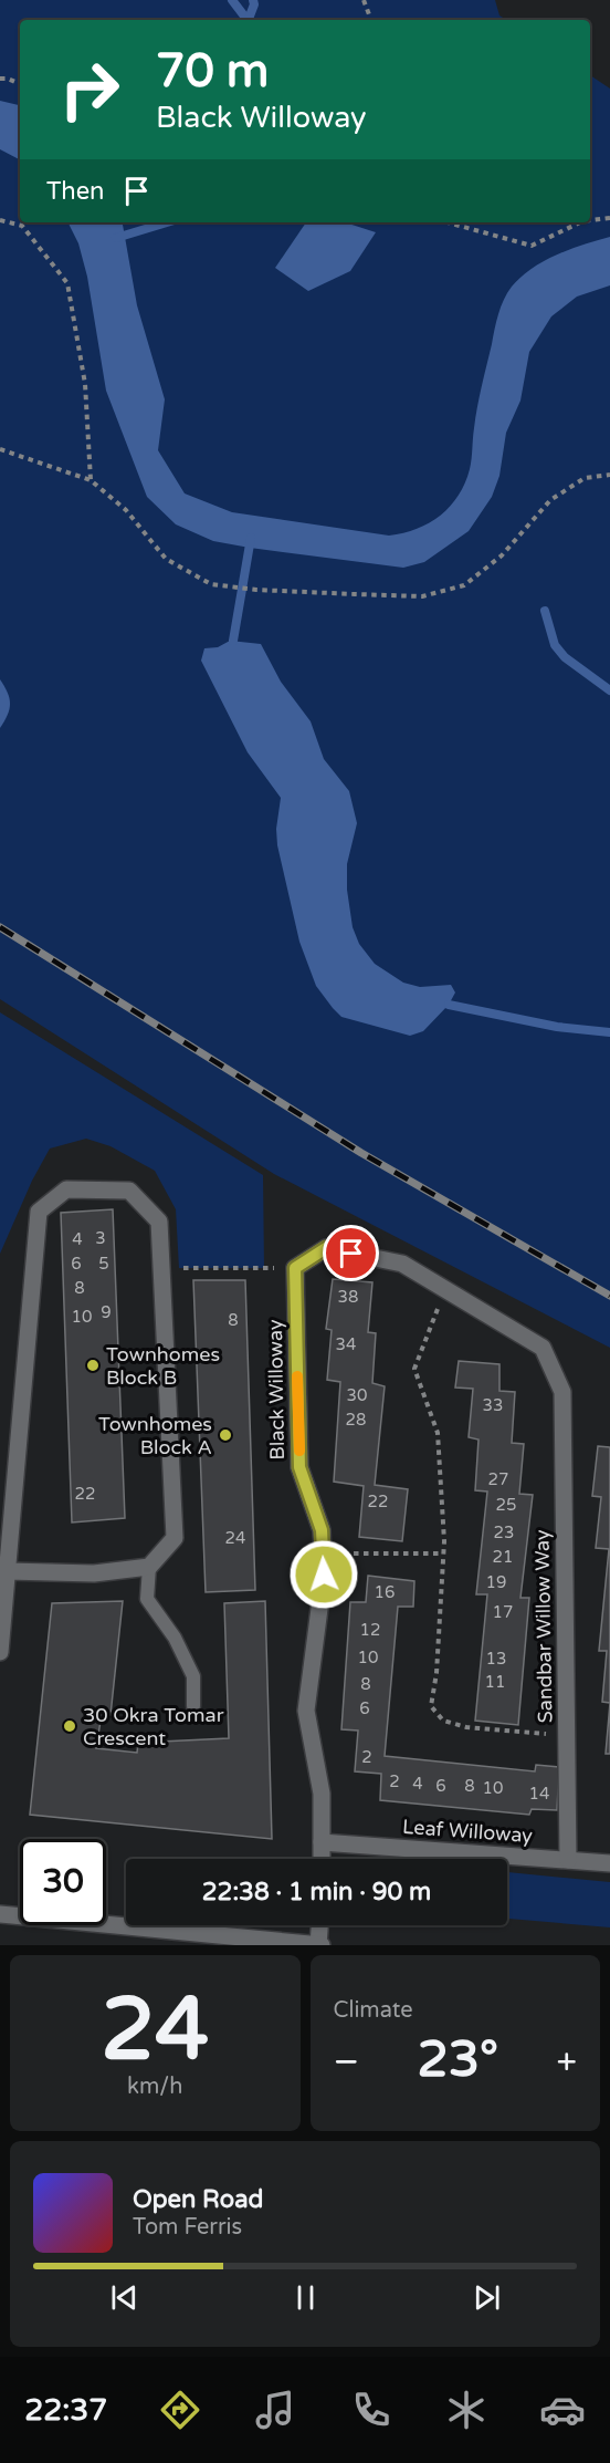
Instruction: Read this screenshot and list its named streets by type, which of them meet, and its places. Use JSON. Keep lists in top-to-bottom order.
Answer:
{
  "streets": {
    "street": ["Black Willoway", "Sandbar Willow Way", "Leaf Willoway"]
  },
  "crossings": [
    ["Black Willoway", "Leaf Willoway"],
    ["Sandbar Willow Way", "Leaf Willoway"]
  ],
  "places": ["Townhomes Block B", "Townhomes Block A", "30 Okra Tomar Crescent"],
  "house_numbers": [
    "3",
    "4",
    "6",
    "5",
    "8",
    "38",
    "9",
    "10",
    "8",
    "34",
    "30",
    "33",
    "28",
    "27",
    "22",
    "22",
    "25",
    "23",
    "24",
    "21",
    "19",
    "16",
    "17",
    "12",
    "10",
    "13",
    "11",
    "8",
    "6",
    "2",
    "2",
    "4",
    "6",
    "8",
    "10",
    "14"
  ],
  "page": {
    "turn": ["70 m", "Black Willoway"],
    "then": "Then",
    "limit": "30",
    "trip": "22:38 · 1 min · 90 m",
    "tile": [
      ["24", "km/h"],
      "Climate"
    ],
    "heat": ["−", "23°", "+"],
    "song": ["Open Road", "Tom Ferris"],
    "tabs": "22:37"
  }
}
